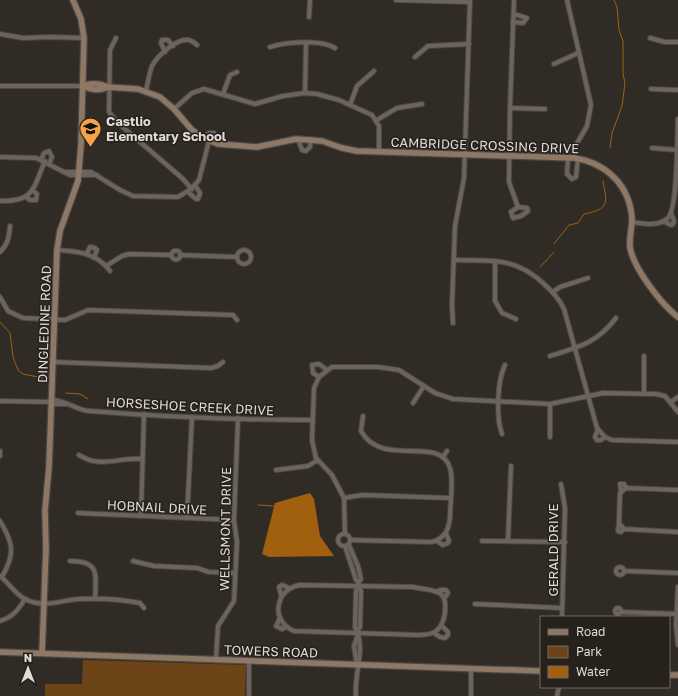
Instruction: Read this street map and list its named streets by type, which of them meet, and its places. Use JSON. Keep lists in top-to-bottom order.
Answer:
{
  "streets": {
    "street": [
      "CAMBRIDGE CROSSING DRIVE",
      "DINGLEDINE ROAD",
      "HORSESHOE CREEK DRIVE",
      "HOBNAIL DRIVE",
      "WELLSMONT DRIVE",
      "GERALD DRIVE",
      "TOWERS ROAD"
    ]
  },
  "crossings": [
    ["CAMBRIDGE CROSSING DRIVE", "DINGLEDINE ROAD"],
    ["DINGLEDINE ROAD", "HORSESHOE CREEK DRIVE"],
    ["DINGLEDINE ROAD", "TOWERS ROAD"],
    ["HORSESHOE CREEK DRIVE", "WELLSMONT DRIVE"],
    ["HOBNAIL DRIVE", "WELLSMONT DRIVE"],
    ["WELLSMONT DRIVE", "TOWERS ROAD"]
  ],
  "places": {
    "school or university": ["Castlio Elementary School"]
  },
  "legend": ["Road", "Park", "Water"],
  "north": "top"
}
